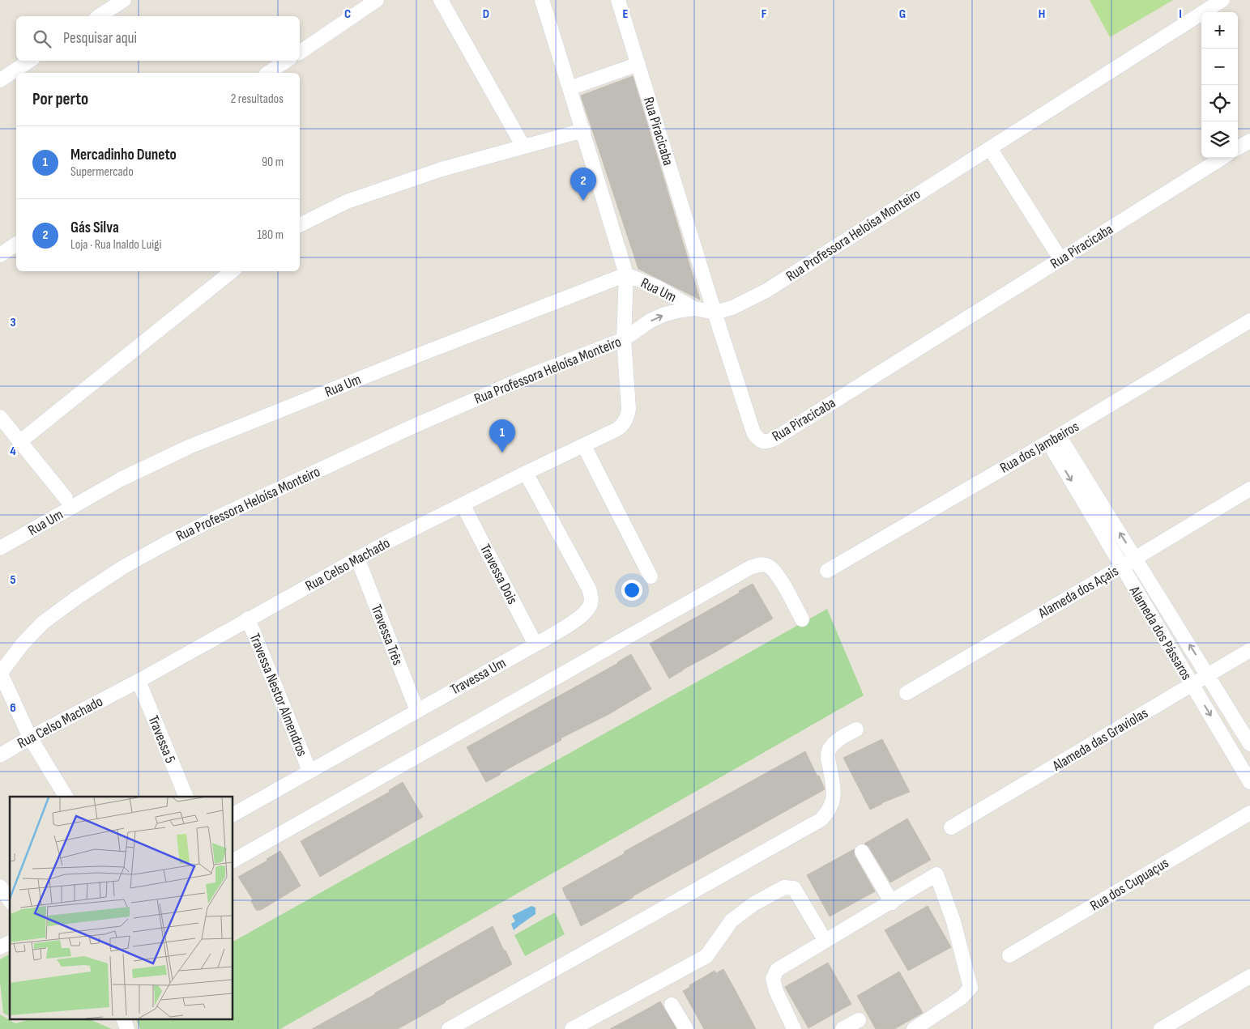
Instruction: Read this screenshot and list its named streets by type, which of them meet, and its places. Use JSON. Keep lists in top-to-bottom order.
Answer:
{
  "streets": {
    "street": [
      "Rua Piracicaba",
      "Rua Professora Heloísa Monteiro",
      "Rua Um",
      "Rua dos Jambeiros",
      "Rua Celso Machado",
      "Travessa Dois",
      "Alameda dos Açais",
      "Alameda dos Pássaros",
      "Travessa Três",
      "Travessa Um",
      "Travessa Nestor Almendros",
      "Travessa 5",
      "Alameda das Graviolas",
      "Rua dos Cupuaçus"
    ]
  },
  "crossings": [
    ["Rua Piracicaba", "Rua Professora Heloísa Monteiro"],
    ["Rua Professora Heloísa Monteiro", "Rua Um"],
    ["Rua Professora Heloísa Monteiro", "Rua Celso Machado"],
    ["Rua Um", "Rua Celso Machado"],
    ["Rua dos Jambeiros", "Alameda dos Pássaros"],
    ["Rua Celso Machado", "Travessa Dois"],
    ["Rua Celso Machado", "Travessa Três"],
    ["Rua Celso Machado", "Travessa Um"],
    ["Rua Celso Machado", "Travessa Nestor Almendros"],
    ["Rua Celso Machado", "Travessa 5"],
    ["Travessa Dois", "Travessa Um"],
    ["Alameda dos Açais", "Alameda dos Pássaros"],
    ["Alameda dos Pássaros", "Alameda das Graviolas"],
    ["Travessa Três", "Travessa Um"],
    ["Travessa Um", "Travessa Nestor Almendros"]
  ],
  "page": {
    "map_buttons": ["+", "−"],
    "search": "Pesquisar aqui",
    "heading": ["Por perto", "2 resultados"],
    "list": [
      {
        "mark": "1",
        "name": "Mercadinho Duneto",
        "note": "Supermercado",
        "value": "90 m"
      },
      {
        "mark": "2",
        "name": "Gás Silva",
        "note": "Loja · Rua Inaldo Luigi",
        "value": "180 m"
      }
    ],
    "pins": ["2", "1"]
  },
  "grid": {
    "columns": [
      "C",
      "D",
      "E",
      "F",
      "G",
      "H",
      "I"
    ],
    "rows": [
      "3",
      "4",
      "5",
      "6"
    ]
  }
}
